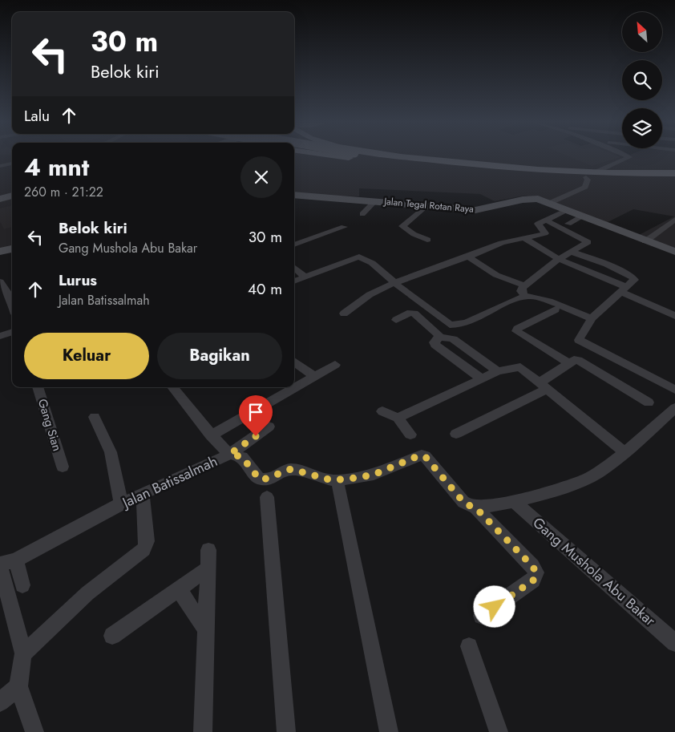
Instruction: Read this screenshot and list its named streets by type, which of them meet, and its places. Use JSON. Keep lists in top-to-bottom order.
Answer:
{
  "streets": {
    "main road": ["Jalan Tegal Rotan Raya"],
    "street": ["Gang Sian", "Jalan Batissalmah", "Gang Mushola Abu Bakar"]
  },
  "north": "top left",
  "page": {
    "turn": ["30 m", "Belok kiri"],
    "then": "Lalu",
    "heading": ["4 mnt", "260 m · 21:22"],
    "list": [
      {
        "name": "Belok kiri",
        "note": "Gang Mushola Abu Bakar",
        "value": "30 m"
      },
      {
        "name": "Lurus",
        "note": "Jalan Batissalmah",
        "value": "40 m"
      }
    ],
    "buttons": ["Keluar", "Bagikan"]
  }
}
